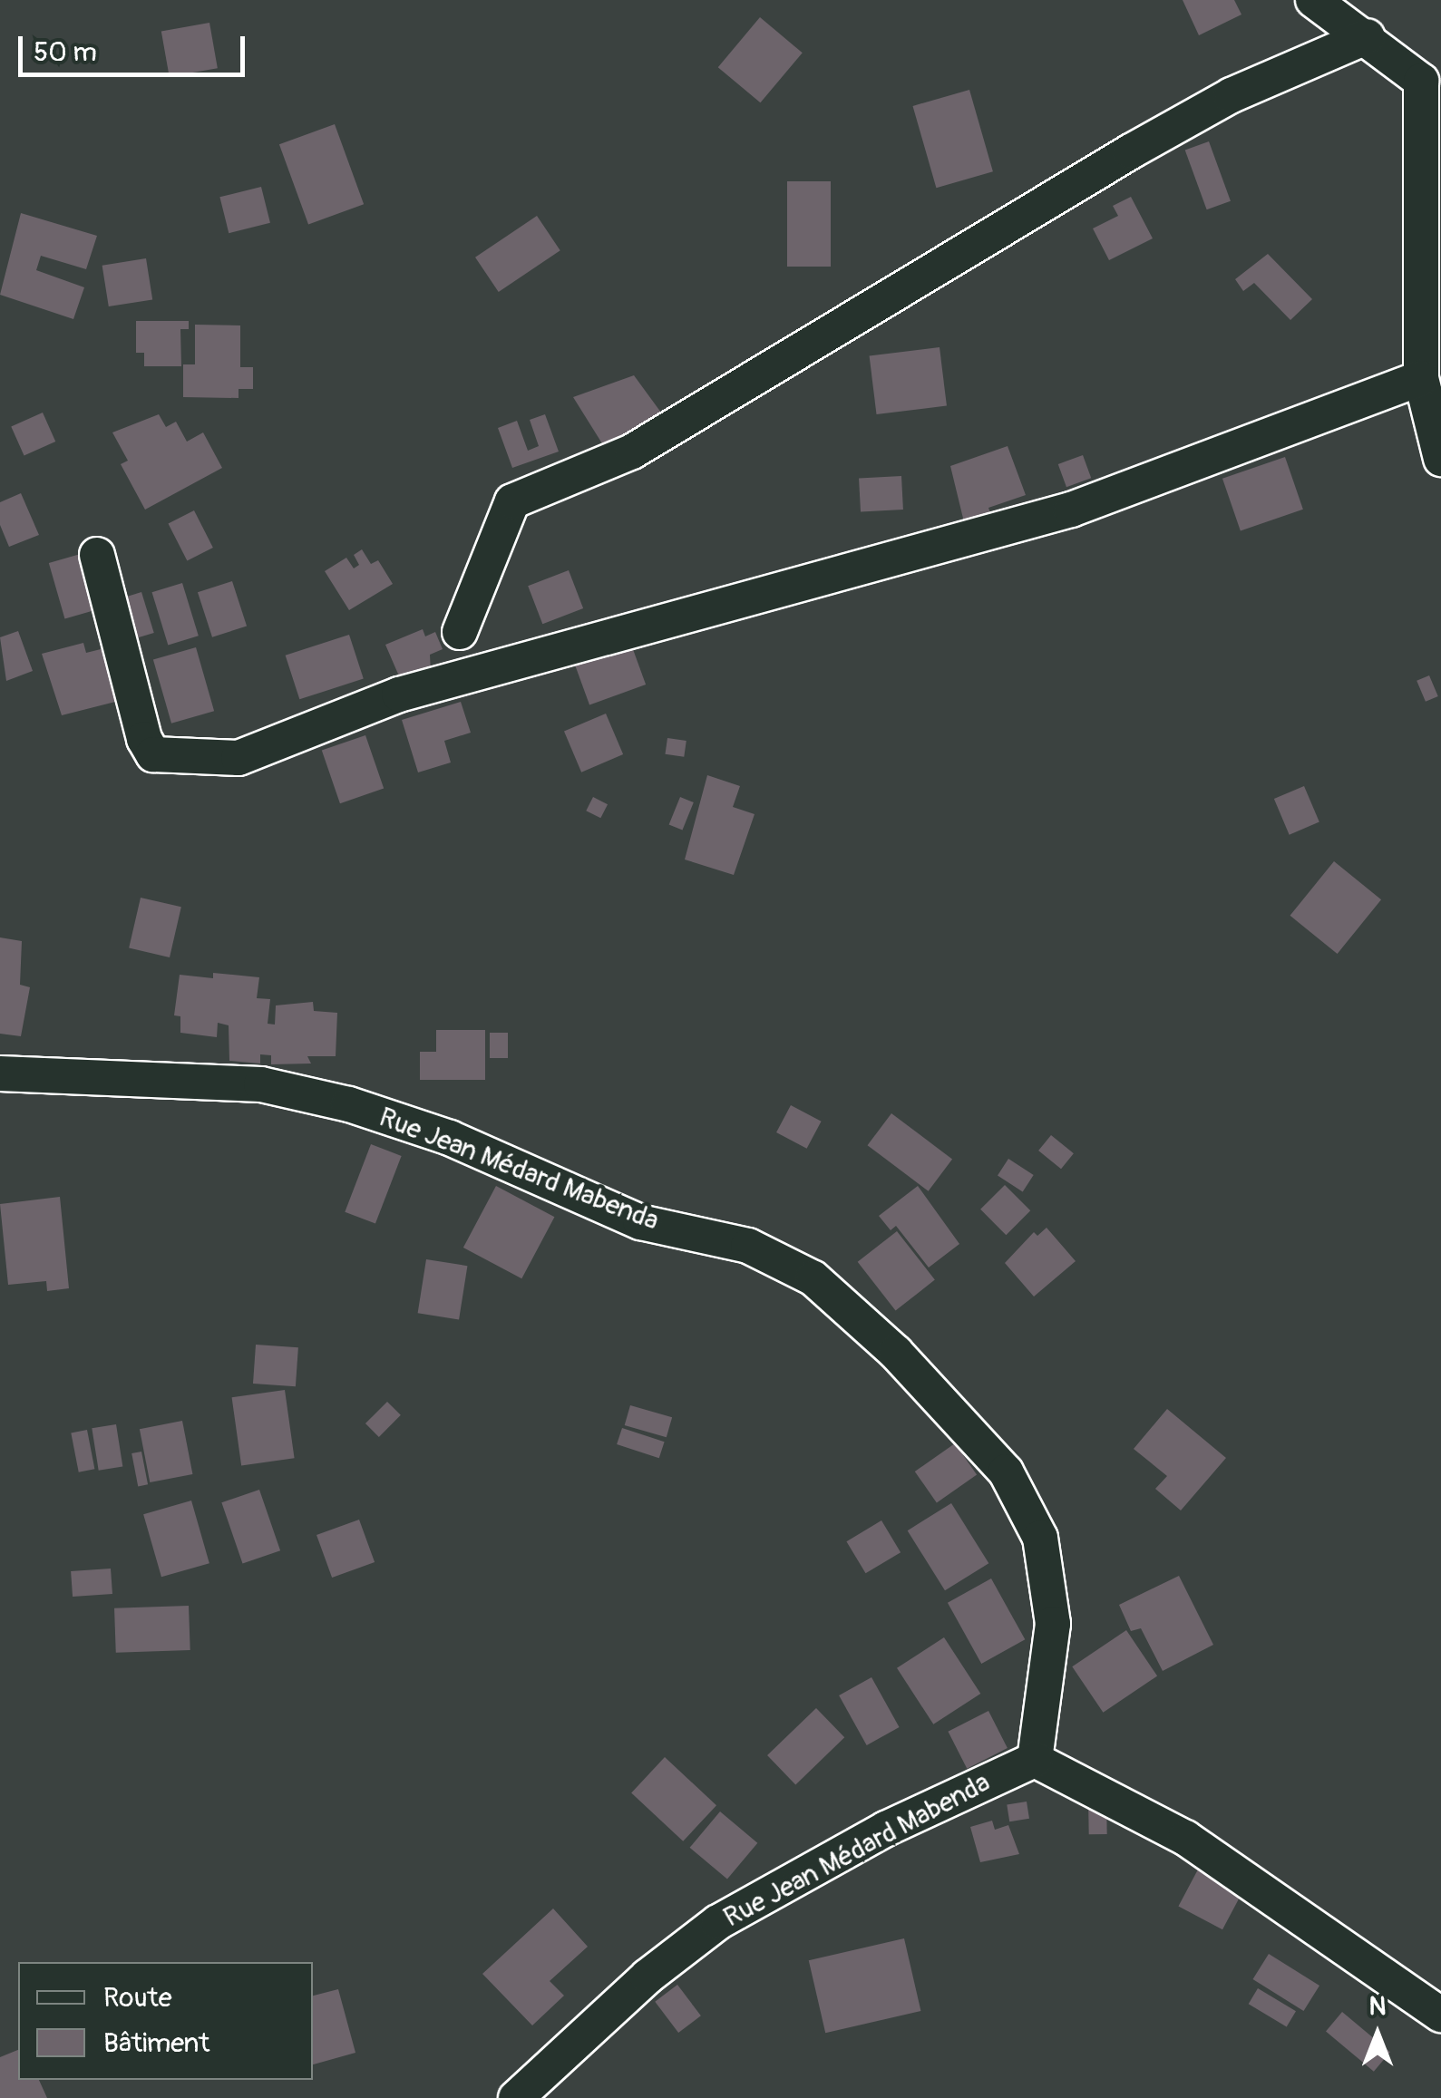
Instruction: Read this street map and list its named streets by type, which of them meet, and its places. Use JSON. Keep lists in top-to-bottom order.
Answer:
{
  "streets": {
    "street": ["Rue Jean Médard Mabenda"]
  },
  "legend": ["Route", "Bâtiment"],
  "scale_bar": "50 m",
  "north": "top"
}
